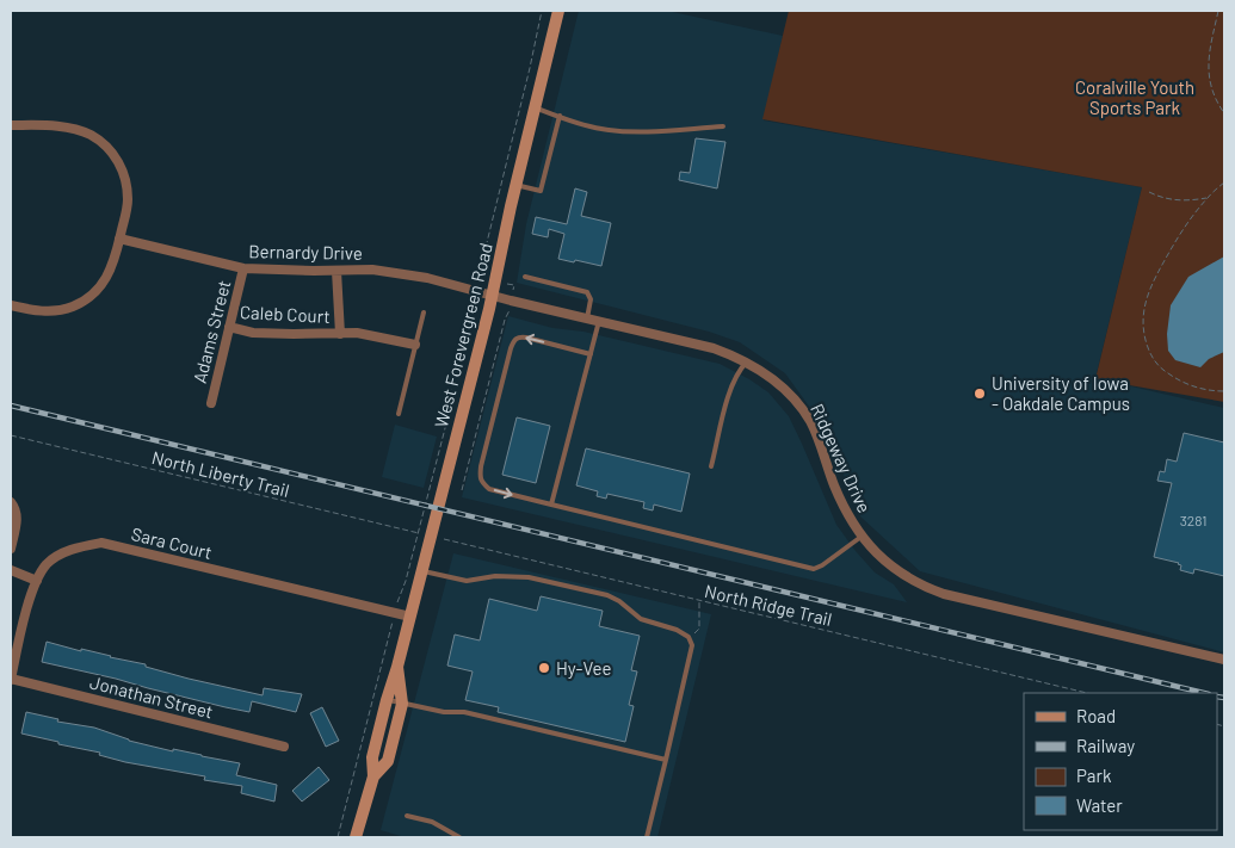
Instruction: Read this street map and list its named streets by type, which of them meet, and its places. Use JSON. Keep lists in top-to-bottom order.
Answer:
{
  "streets": {
    "street": [
      "Bernardy Drive",
      "Caleb Court",
      "Adams Street",
      "West Forevergreen Road",
      "Ridgeway Drive",
      "Sara Court",
      "Jonathan Street"
    ],
    "path": ["North Liberty Trail", "North Ridge Trail"]
  },
  "crossings": [
    ["Bernardy Drive", "Caleb Court"],
    ["Bernardy Drive", "Adams Street"],
    ["Bernardy Drive", "West Forevergreen Road"],
    ["Bernardy Drive", "Ridgeway Drive"],
    ["Caleb Court", "Adams Street"],
    ["West Forevergreen Road", "Ridgeway Drive"],
    ["West Forevergreen Road", "Sara Court"],
    ["Sara Court", "Jonathan Street"]
  ],
  "parks": ["Coralville Youth Sports Park"],
  "places": ["University of Iowa - Oakdale Campus", "Hy-Vee"],
  "house_numbers": ["3281"],
  "legend": [
    "Road",
    "Railway",
    "Park",
    "Water"
  ]
}
